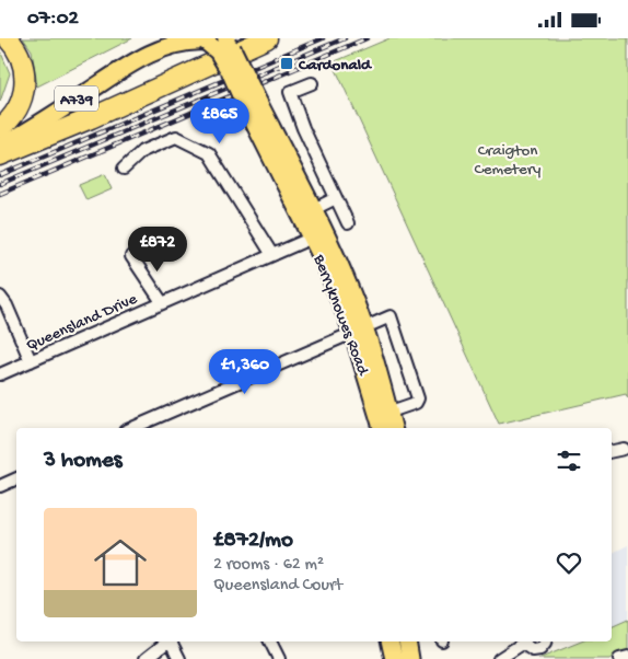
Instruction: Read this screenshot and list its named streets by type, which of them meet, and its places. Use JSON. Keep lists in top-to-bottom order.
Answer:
{
  "streets": {
    "main road": ["A739", "Berryknowes Road"],
    "street": ["Queensland Drive"]
  },
  "crossings": [
    ["A739", "Berryknowes Road"],
    ["Berryknowes Road", "Queensland Drive"]
  ],
  "parks": ["Craigton Cemetery"],
  "places": {
    "transit": ["Cardonald"]
  },
  "page": {
    "status": "07:02",
    "price": ["£865", "£872", "£1,360"],
    "heading": "3 homes",
    "list": [
      {
        "name": "£872/mo",
        "note": "2 rooms · 62 m² · Queensland Court"
      }
    ]
  }
}
